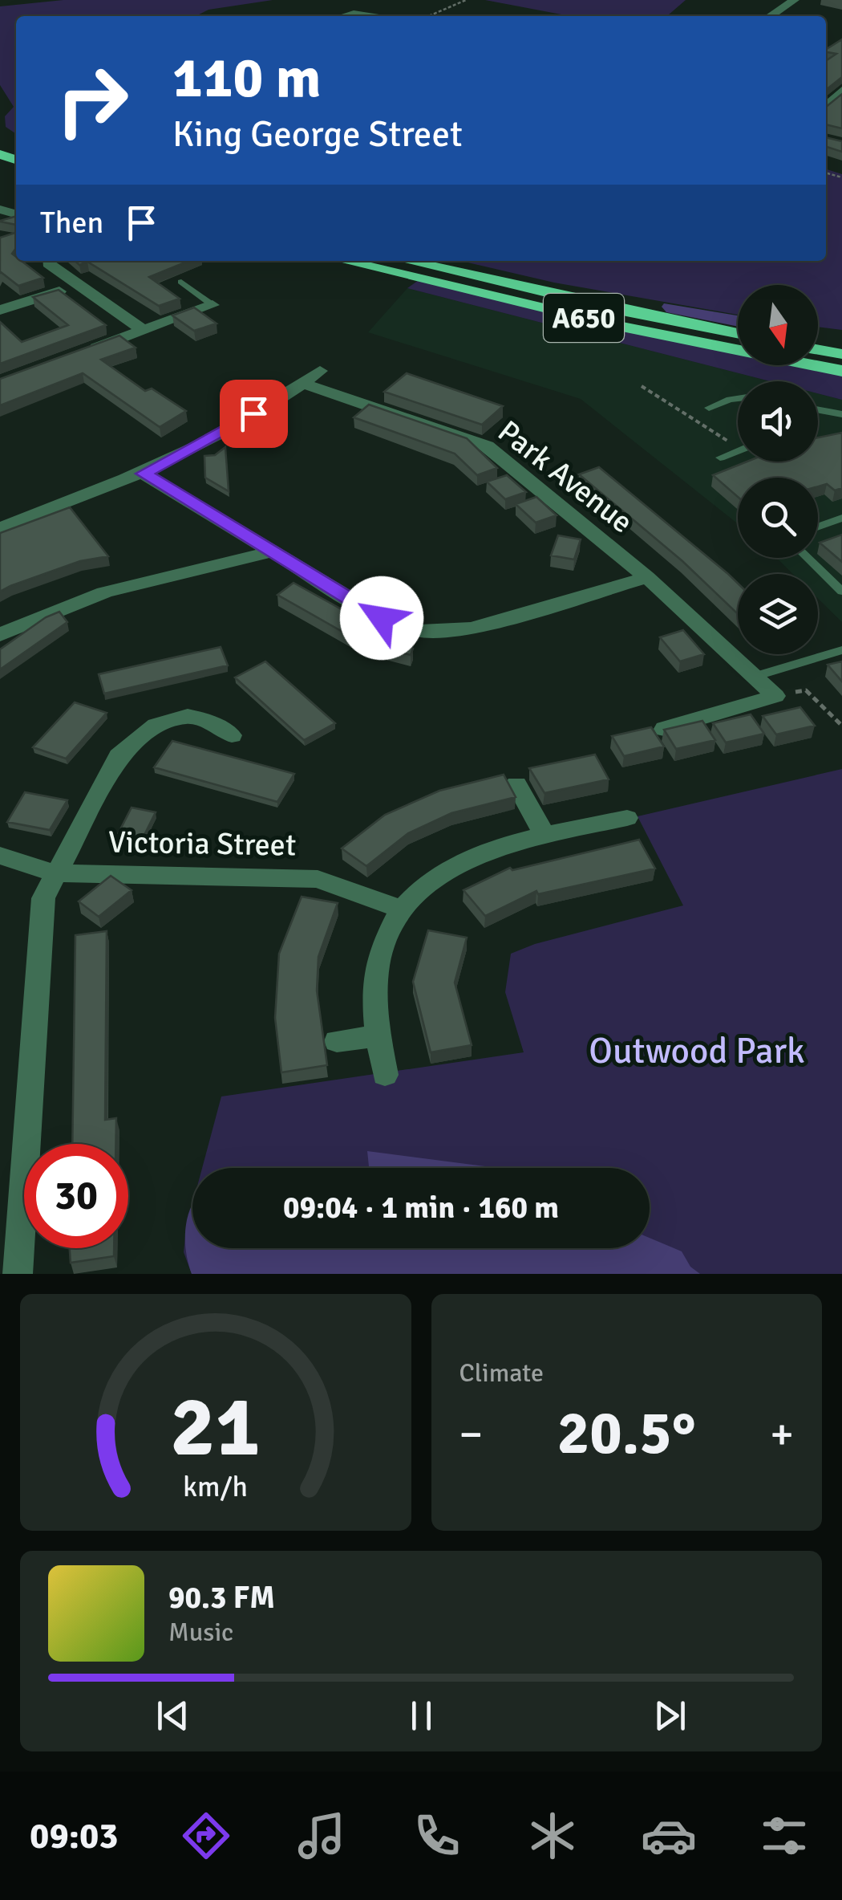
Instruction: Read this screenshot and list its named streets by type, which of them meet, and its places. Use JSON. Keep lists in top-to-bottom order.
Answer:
{
  "streets": {
    "highway": ["A650"],
    "street": ["Park Avenue", "Victoria Street"]
  },
  "parks": ["Outwood Park"],
  "north": "bottom",
  "page": {
    "turn": ["110 m", "King George Street"],
    "then": "Then",
    "limit": "30",
    "trip": "09:04 · 1 min · 160 m",
    "tile": "Climate",
    "heat": ["−", "20.5°", "+"],
    "song": ["90.3 FM", "Music"],
    "tabs": "09:03",
    "gauge": ["21", "km/h"]
  }
}
